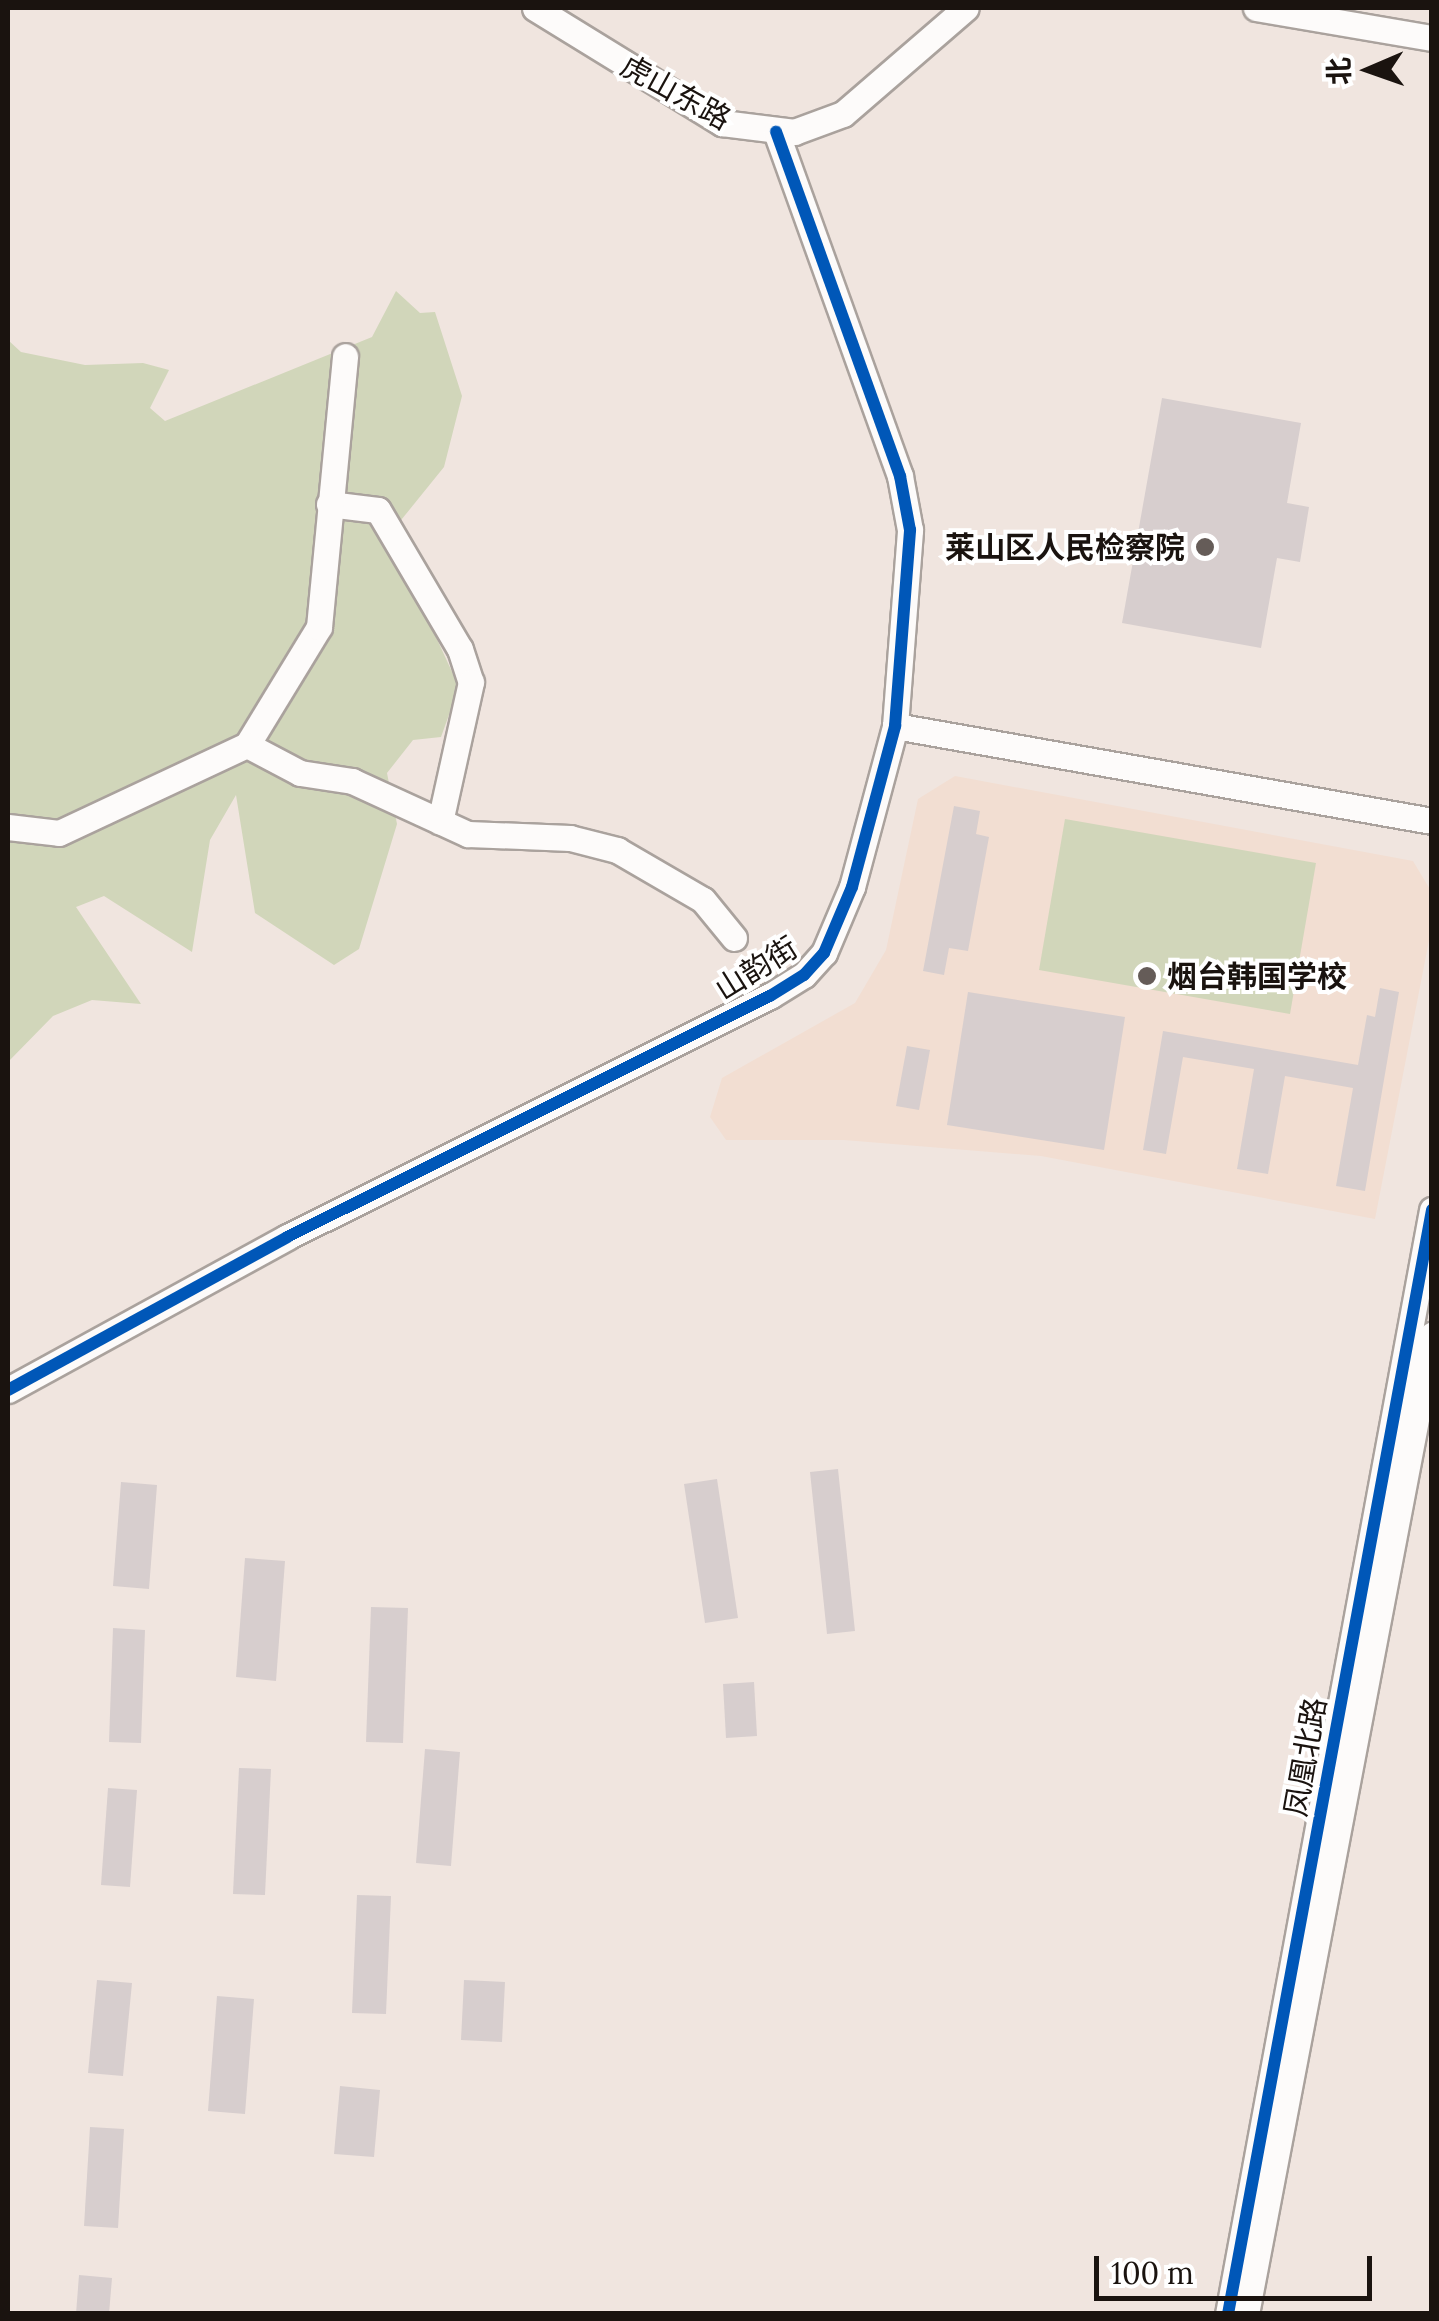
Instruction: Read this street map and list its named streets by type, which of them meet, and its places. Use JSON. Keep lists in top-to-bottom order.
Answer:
{
  "streets": {
    "street": ["虎山东路", "山韵街", "凤凰北路"]
  },
  "crossings": [
    ["虎山东路", "山韵街"]
  ],
  "places": ["莱山区人民检察院", "烟台韩国学校"],
  "scale_bar": "100 m",
  "north": "left"
}
